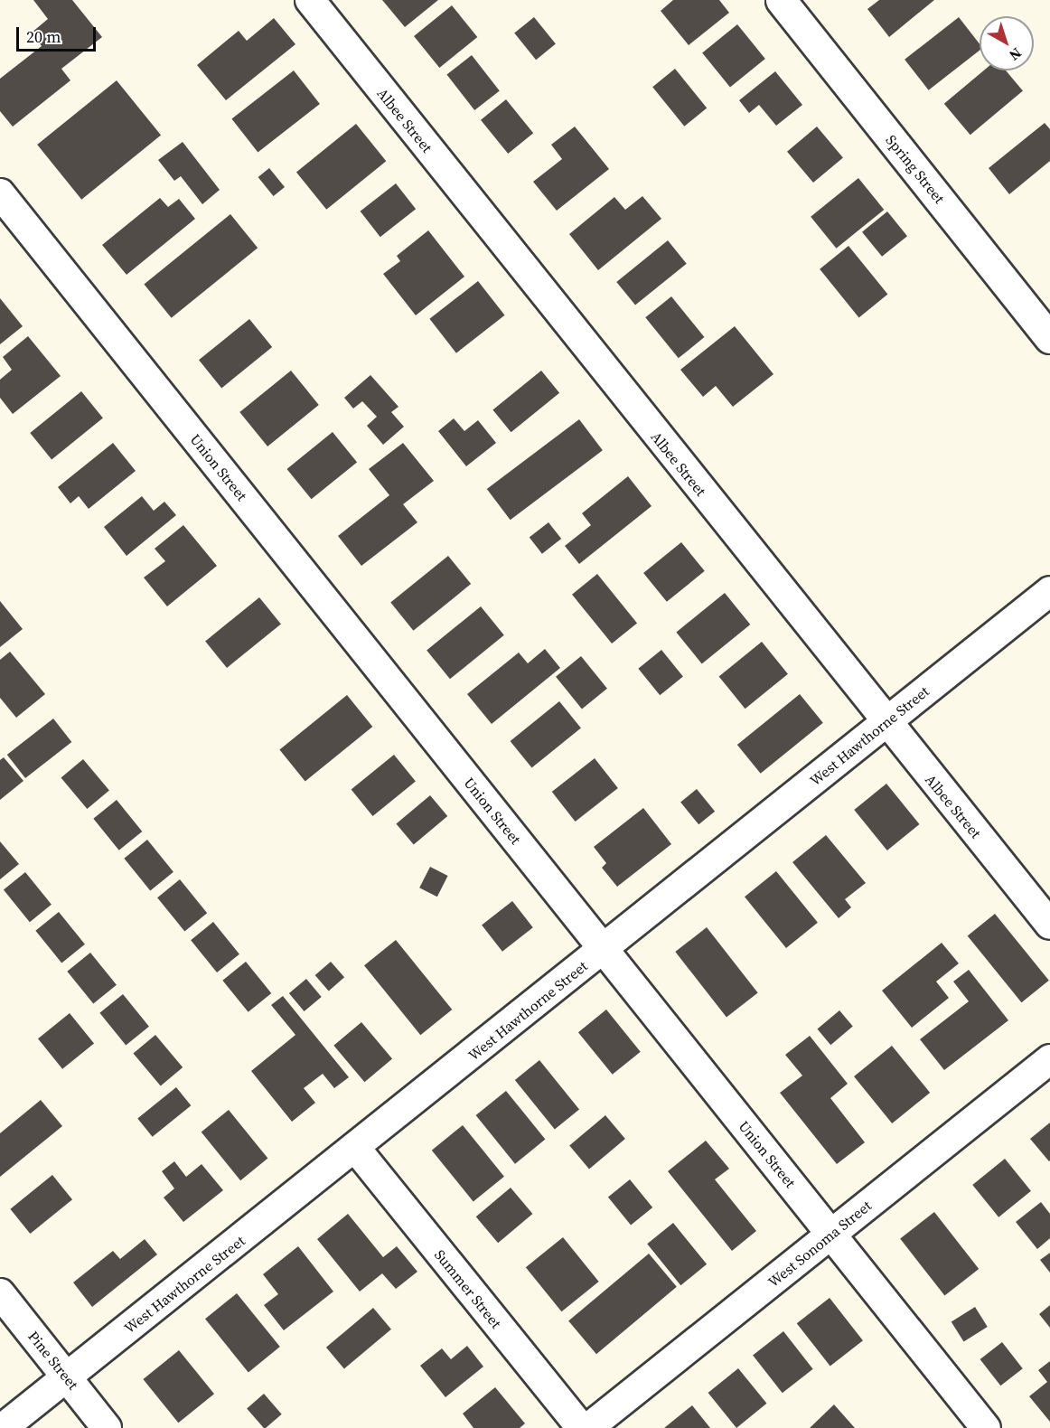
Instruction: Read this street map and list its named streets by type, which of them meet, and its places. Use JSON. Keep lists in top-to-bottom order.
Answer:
{
  "streets": {
    "street": [
      "Albee Street",
      "Spring Street",
      "Union Street",
      "West Hawthorne Street",
      "West Sonoma Street",
      "Summer Street",
      "Pine Street"
    ]
  },
  "crossings": [
    ["Albee Street", "West Hawthorne Street"],
    ["Union Street", "West Hawthorne Street"],
    ["Union Street", "West Sonoma Street"],
    ["West Hawthorne Street", "Summer Street"],
    ["West Hawthorne Street", "Pine Street"]
  ],
  "scale_bar": "20 m",
  "north": "bottom right"
}
